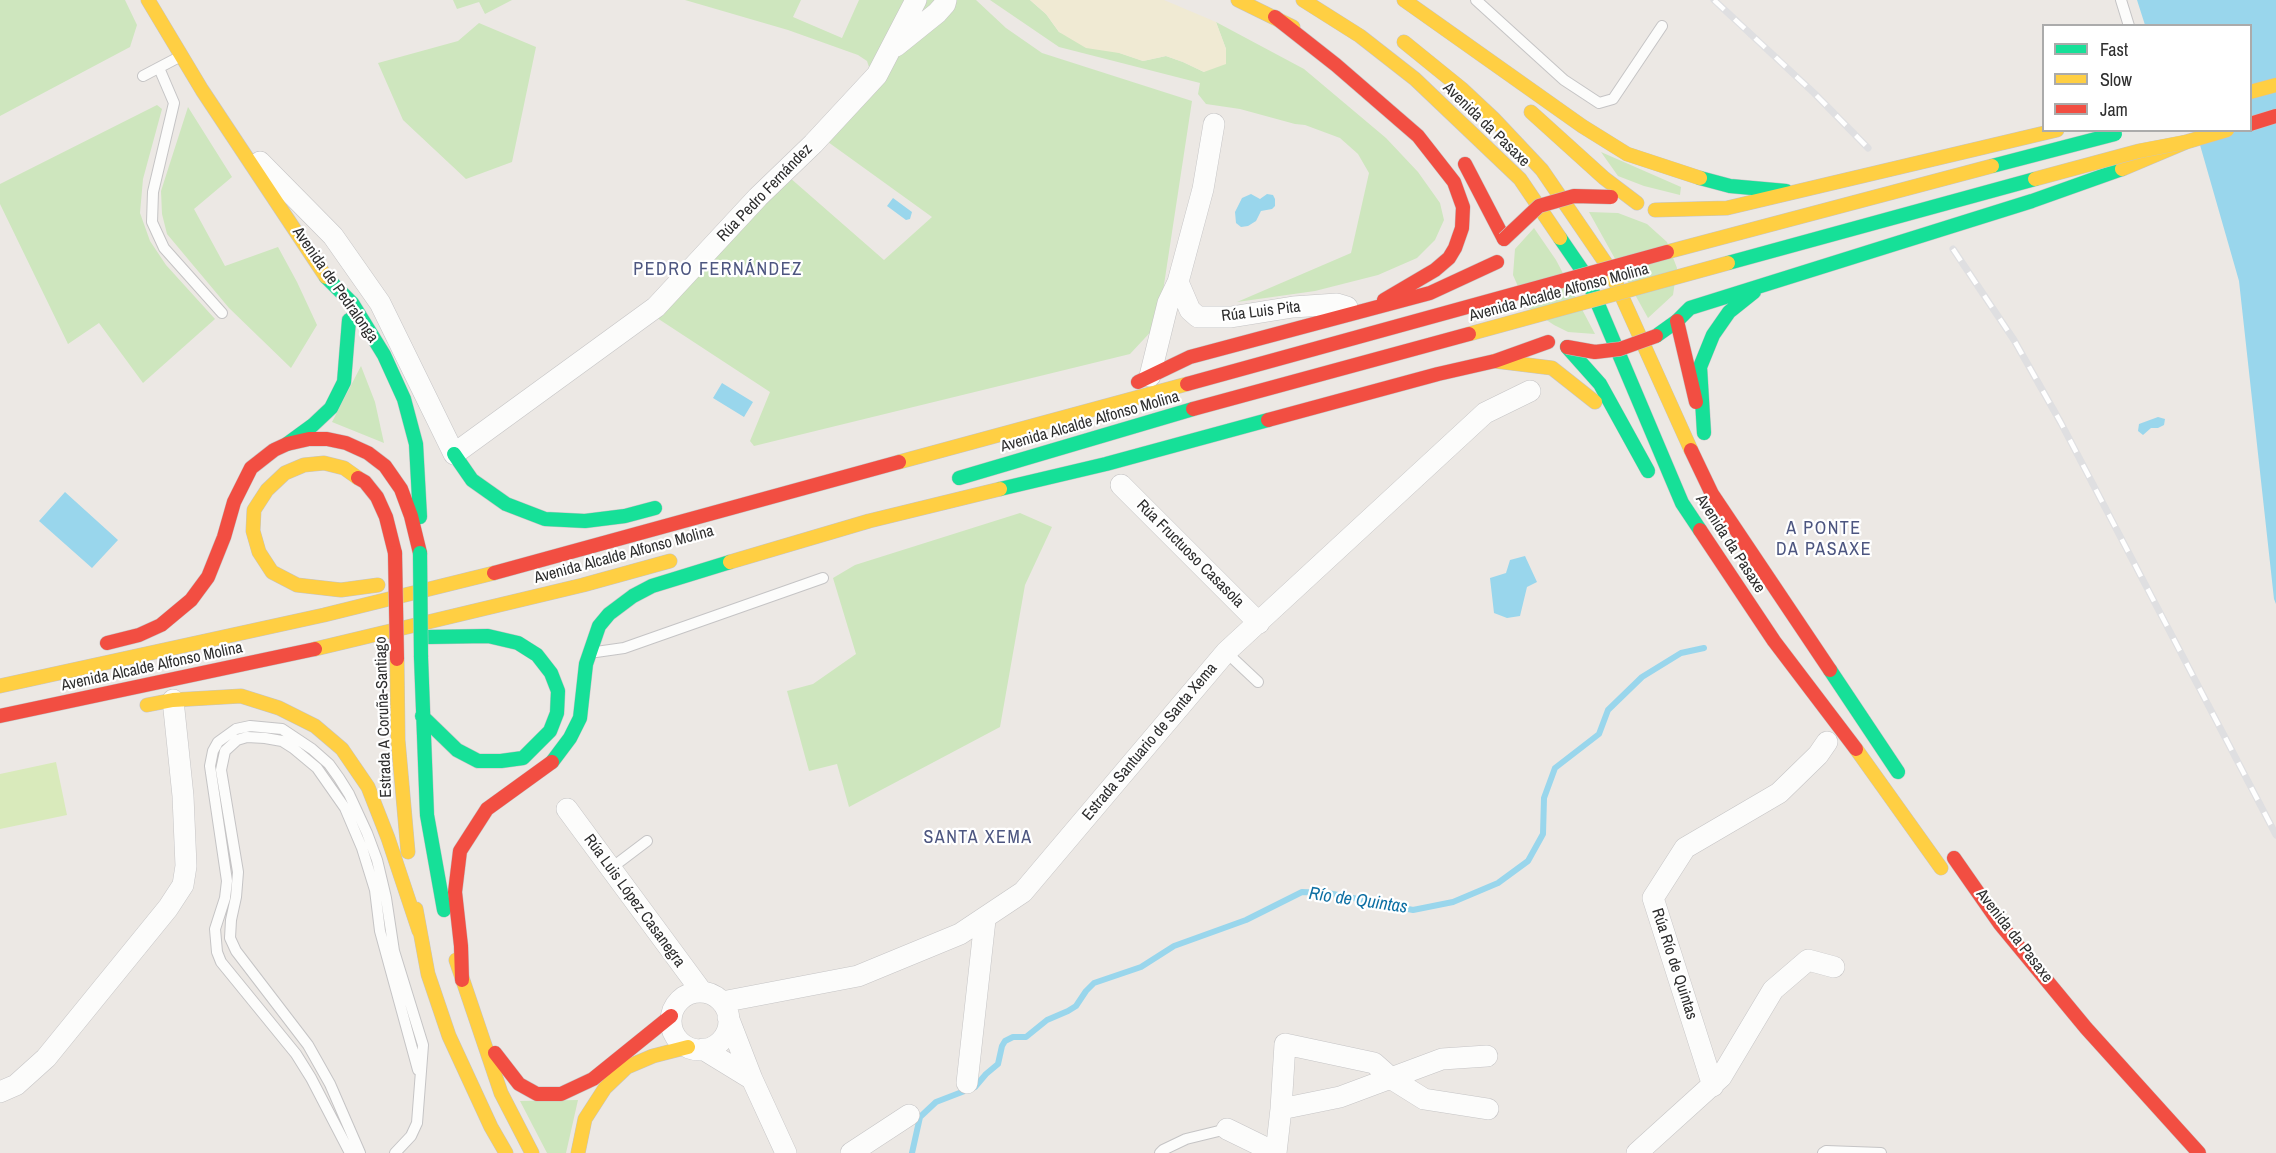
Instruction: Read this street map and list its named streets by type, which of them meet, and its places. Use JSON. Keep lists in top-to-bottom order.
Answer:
{
  "streets": {
    "main road": [
      "Avenida da Pasaxe",
      "Avenida de Pedralonga",
      "Avenida Alcalde Alfonso Molina",
      "Estrada A Coruña-Santiago"
    ],
    "street": [
      "Rúa Pedro Fernández",
      "Rúa Luis Pita",
      "Rúa Fructuoso Casasola",
      "Estrada Santuario de Santa Xema",
      "Rúa Luis López Casanegra",
      "Rúa Río de Quintas"
    ]
  },
  "crossings": [
    ["Rúa Pedro Fernández", "Avenida de Pedralonga"],
    ["Rúa Fructuoso Casasola", "Estrada Santuario de Santa Xema"],
    ["Estrada Santuario de Santa Xema", "Rúa Luis López Casanegra"]
  ],
  "districts": ["PEDRO FERNÁNDEZ", "A PONTE DA PASAXE", "SANTA XEMA"],
  "water": ["Río de Quintas"],
  "legend": ["Fast", "Slow", "Jam"]
}
